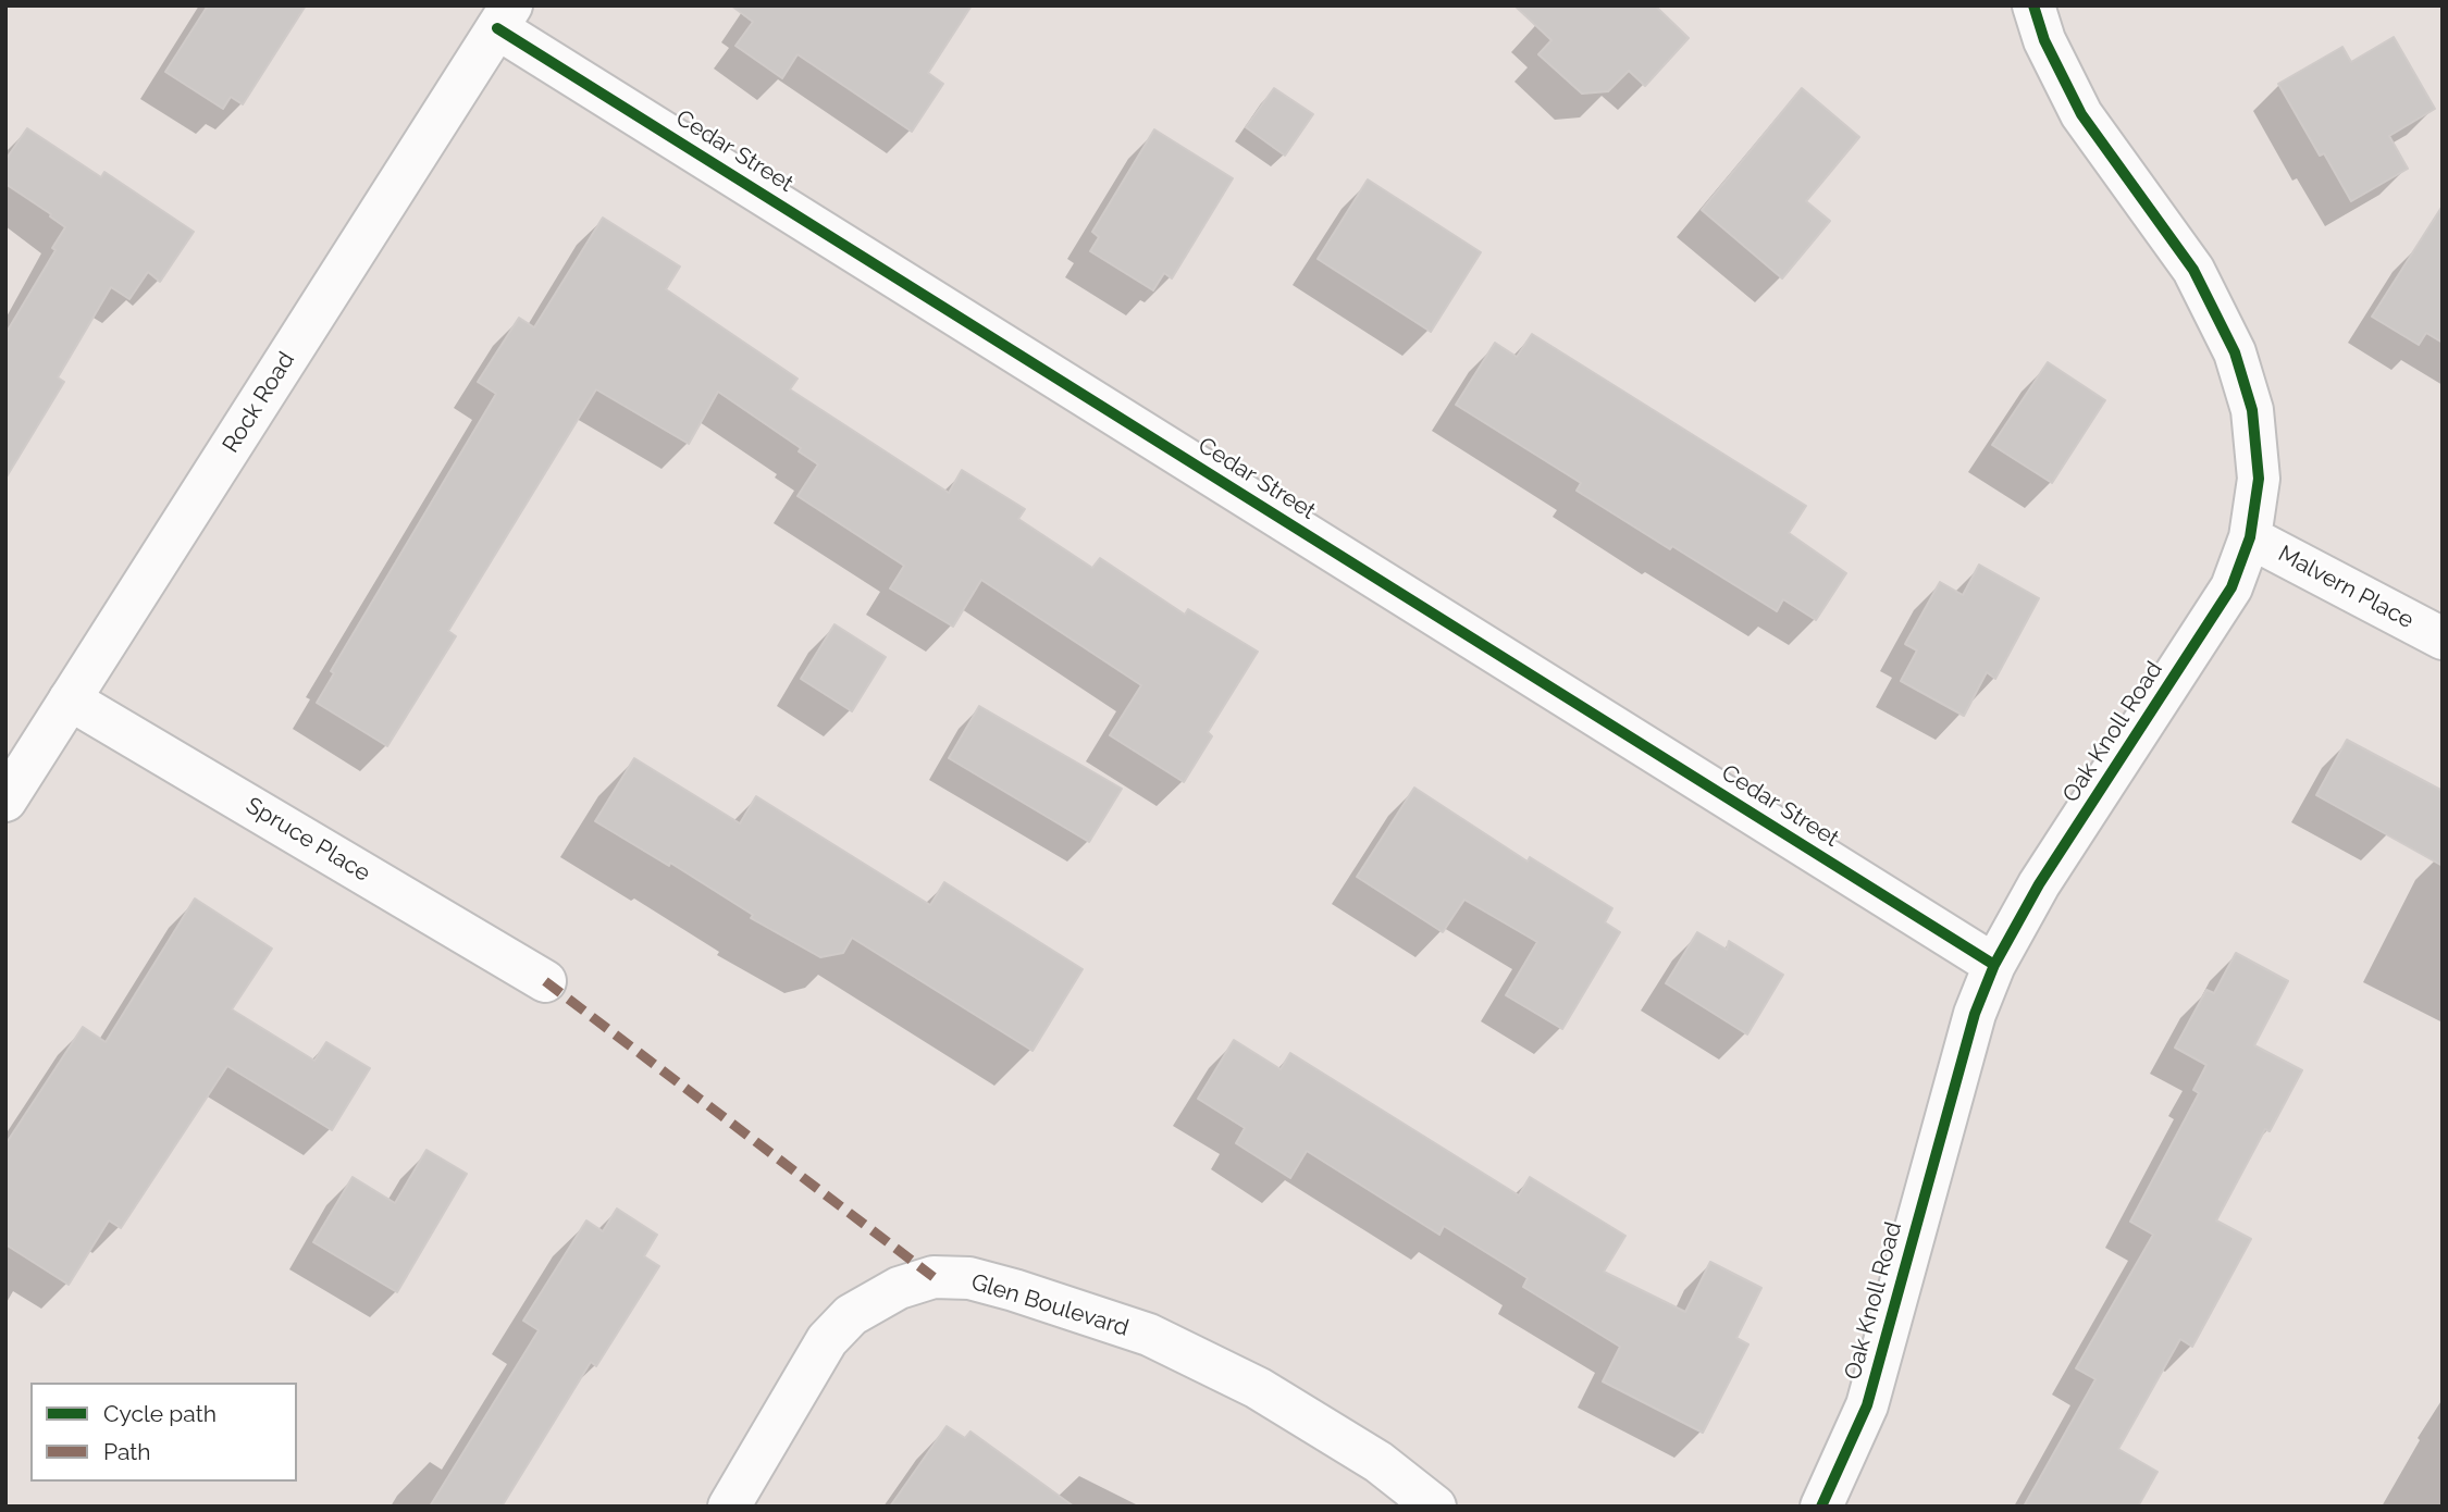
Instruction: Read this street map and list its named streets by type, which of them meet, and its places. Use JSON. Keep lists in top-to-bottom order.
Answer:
{
  "streets": {
    "street": [
      "Cedar Street",
      "Rock Road",
      "Malvern Place",
      "Oak Knoll Road",
      "Spruce Place",
      "Glen Boulevard"
    ]
  },
  "crossings": [
    ["Cedar Street", "Rock Road"],
    ["Cedar Street", "Oak Knoll Road"],
    ["Rock Road", "Spruce Place"],
    ["Malvern Place", "Oak Knoll Road"]
  ],
  "legend": ["Cycle path", "Path"]
}
